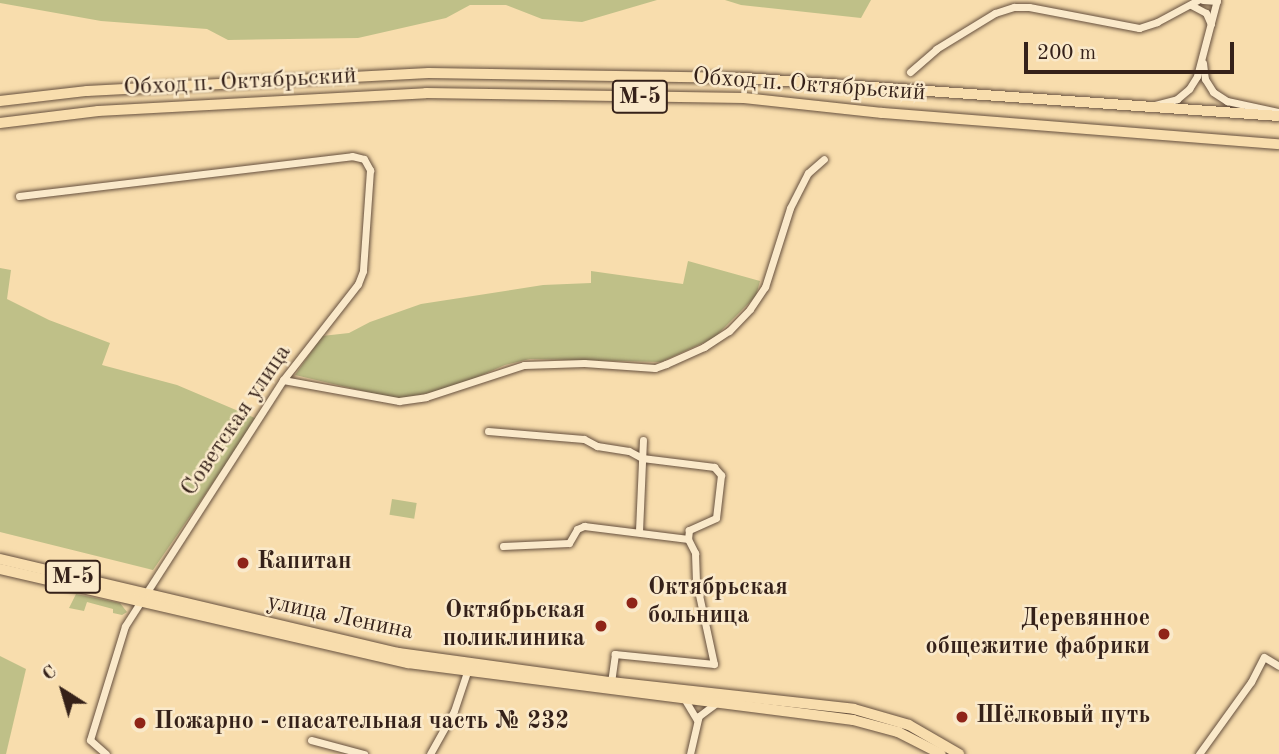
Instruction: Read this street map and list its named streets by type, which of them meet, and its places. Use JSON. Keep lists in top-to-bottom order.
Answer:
{
  "streets": {
    "highway": ["Обход п. Октябрьский", "М-5"],
    "main road": ["улица Ленина"],
    "street": ["Советская улица"]
  },
  "crossings": [
    ["Советская улица", "улица Ленина"]
  ],
  "places": [
    "Капитан",
    "Октябрьская больница",
    "Октябрьская поликлиника",
    "Деревянное общежитие фабрики",
    "Шёлковый путь",
    "Пожарно - спасательная часть № 232"
  ],
  "scale_bar": "200 m",
  "north": "top left"
}
